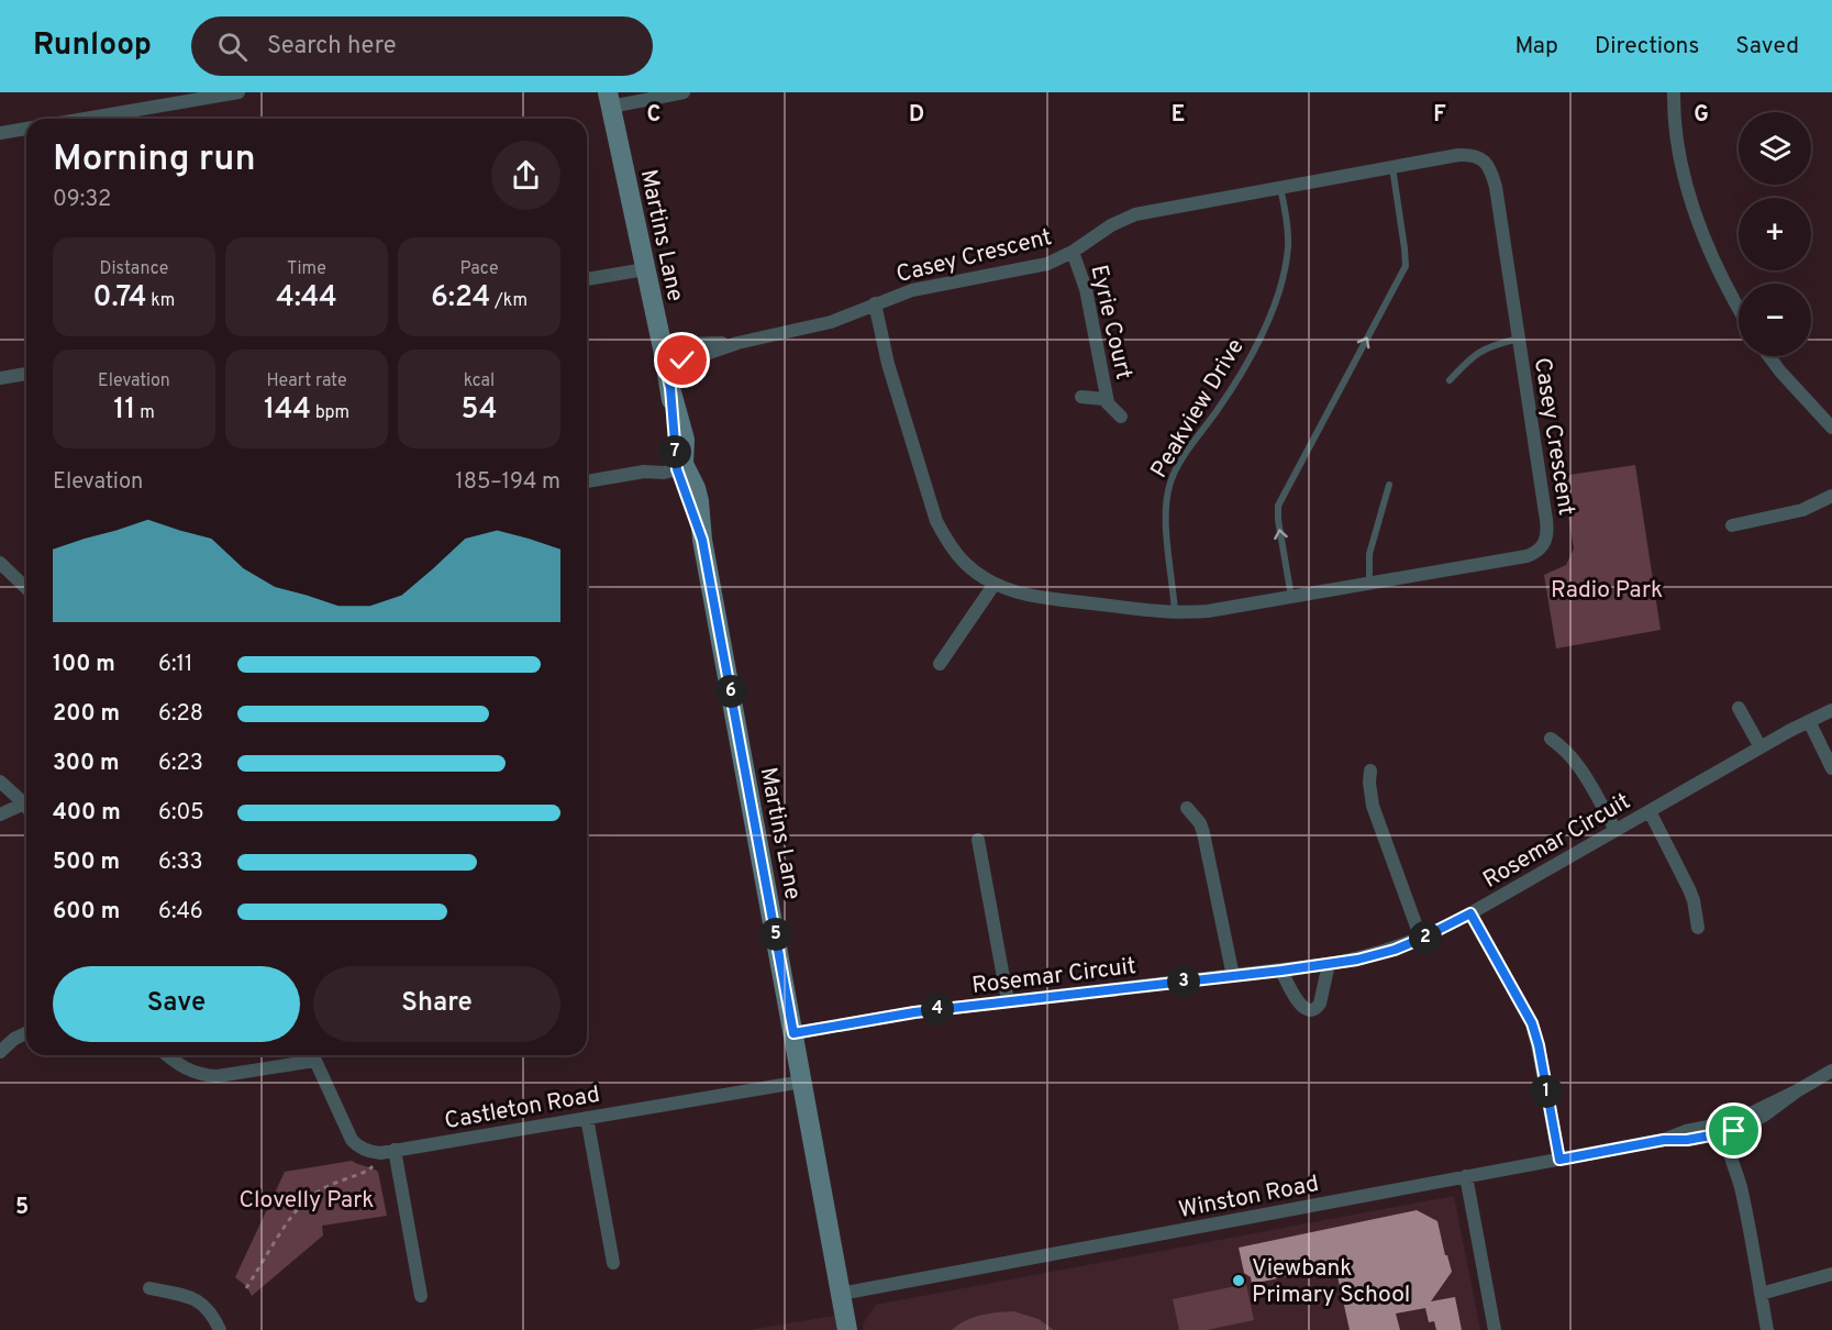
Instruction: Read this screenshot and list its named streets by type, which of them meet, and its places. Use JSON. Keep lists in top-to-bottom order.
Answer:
{
  "streets": {
    "street": [
      "Martins Lane",
      "Casey Crescent",
      "Eyrie Court",
      "Rosemar Circuit",
      "Castleton Road",
      "Winston Road"
    ],
    "lane": ["Peakview Drive"]
  },
  "crossings": [
    ["Martins Lane", "Casey Crescent"],
    ["Martins Lane", "Rosemar Circuit"],
    ["Martins Lane", "Castleton Road"],
    ["Martins Lane", "Winston Road"],
    ["Casey Crescent", "Eyrie Court"],
    ["Casey Crescent", "Peakview Drive"]
  ],
  "parks": ["Radio Park", "Clovelly Park"],
  "places": ["Viewbank Primary School"],
  "page": {
    "header": "Runloop",
    "search": "Search here",
    "nav": ["Map", "Directions", "Saved"],
    "map_buttons": ["+", "−"],
    "heading": ["Morning run", "09:32"],
    "stats": [
      ["Distance", "0.74 km"],
      ["Time", "4:44"],
      ["Pace", "6:24 /km"],
      ["Elevation", "11 m"],
      ["Heart rate", "144 bpm"],
      ["kcal", "54"]
    ],
    "pins": [
      "7",
      "6",
      "5",
      "2",
      "3",
      "4",
      "1"
    ],
    "chart": ["Elevation", "185–194 m"],
    "list": [
      {
        "name": "100 m",
        "note": "6:11"
      },
      {
        "name": "200 m",
        "note": "6:28"
      },
      {
        "name": "300 m",
        "note": "6:23"
      },
      {
        "name": "400 m",
        "note": "6:05"
      },
      {
        "name": "500 m",
        "note": "6:33"
      },
      {
        "name": "600 m",
        "note": "6:46"
      }
    ],
    "buttons": ["Save", "Share"]
  },
  "grid": {
    "columns": [
      "C",
      "D",
      "E",
      "F",
      "G"
    ],
    "rows": ["5"]
  }
}
